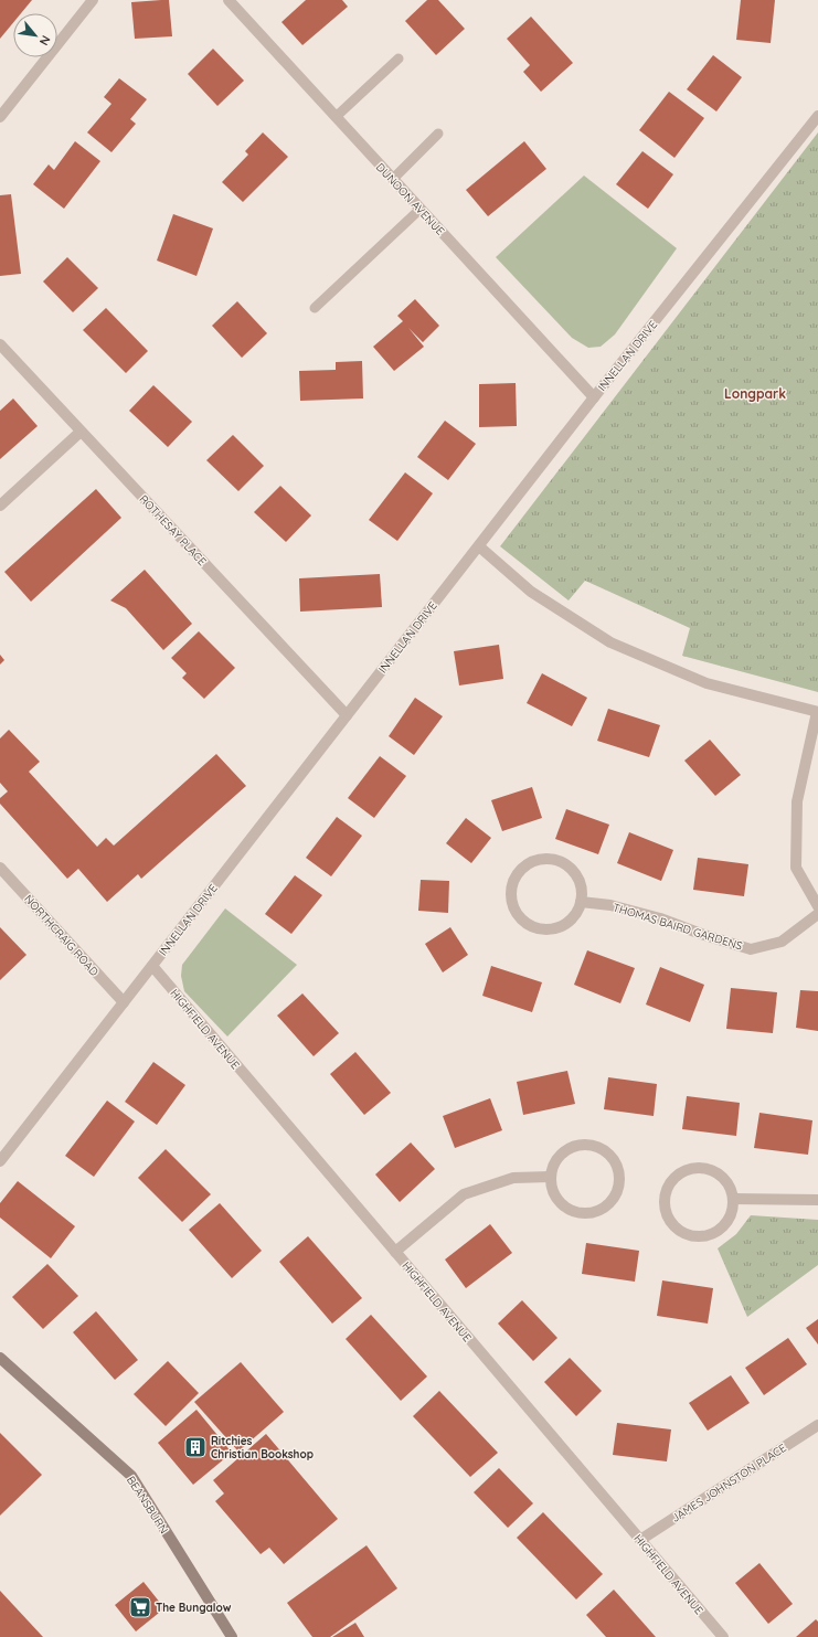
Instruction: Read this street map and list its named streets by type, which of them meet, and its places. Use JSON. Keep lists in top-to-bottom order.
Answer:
{
  "streets": {
    "main road": ["BEANSBURN"],
    "street": [
      "DUNOON AVENUE",
      "INNELLAN DRIVE",
      "ROTHESAY PLACE",
      "THOMAS BAIRD GARDENS",
      "NORTHCRAIG ROAD",
      "HIGHFIELD AVENUE",
      "JAMES JOHNSTON PLACE"
    ]
  },
  "crossings": [
    ["DUNOON AVENUE", "INNELLAN DRIVE"],
    ["INNELLAN DRIVE", "ROTHESAY PLACE"],
    ["INNELLAN DRIVE", "NORTHCRAIG ROAD"],
    ["INNELLAN DRIVE", "HIGHFIELD AVENUE"],
    ["HIGHFIELD AVENUE", "JAMES JOHNSTON PLACE"]
  ],
  "districts": ["Longpark"],
  "places": {
    "building": ["Ritchies Christian Bookshop"],
    "supermarket": ["The Bungalow"]
  },
  "north": "bottom right"
}
